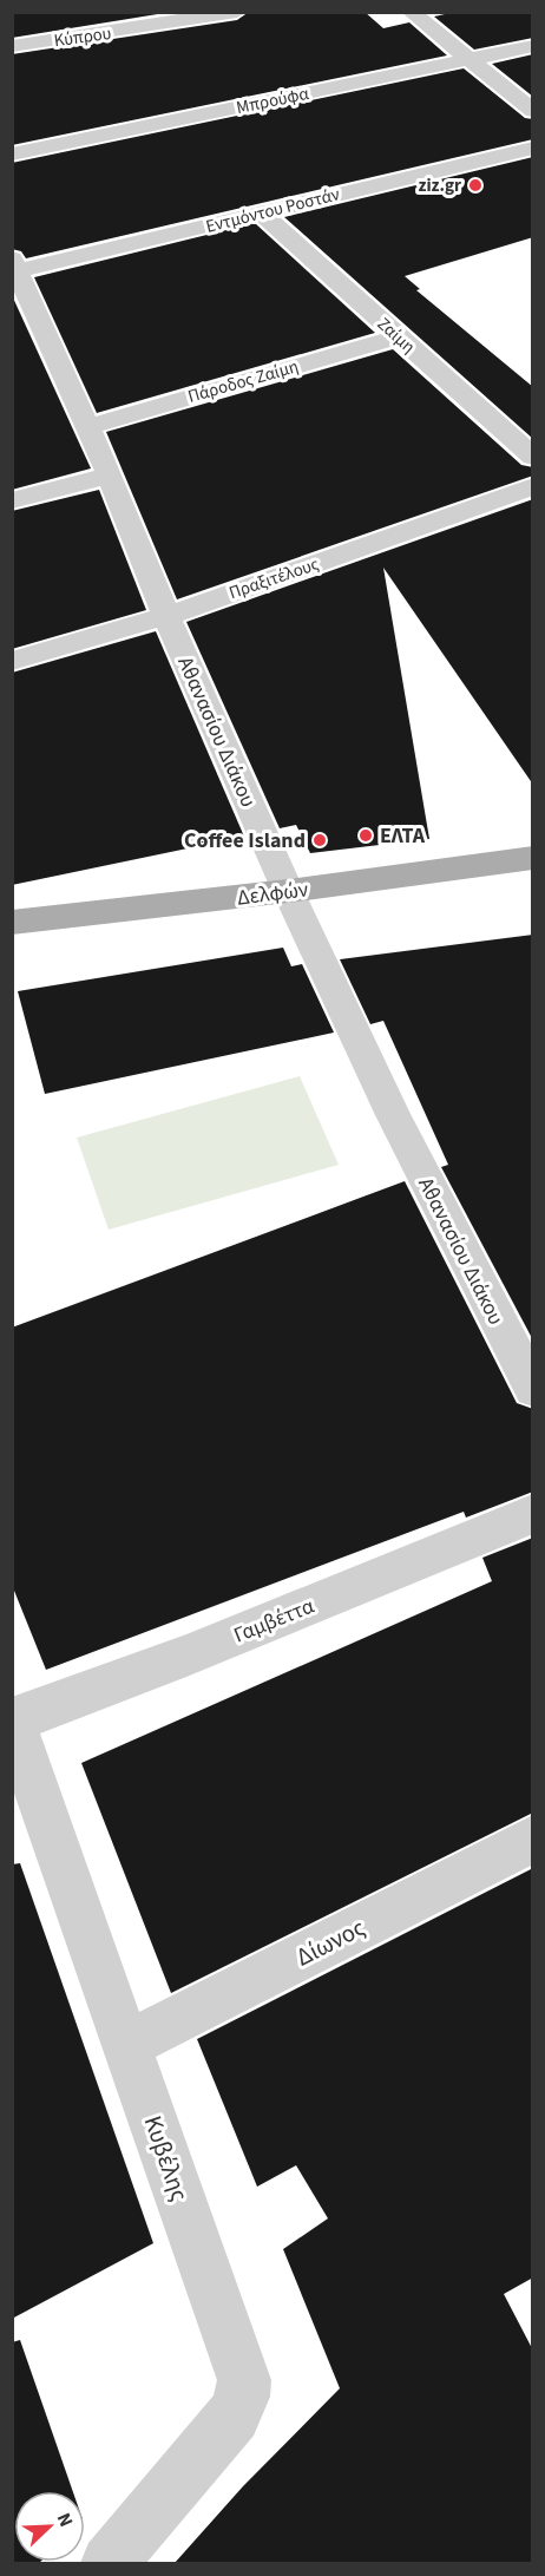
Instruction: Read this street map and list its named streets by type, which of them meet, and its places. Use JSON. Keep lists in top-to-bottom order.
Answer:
{
  "streets": {
    "main road": ["Δελφών"],
    "street": [
      "Κύπρου",
      "Μπρούφα",
      "Εντμόντου Ροστάν",
      "Ζαίμη",
      "Πάροδος Ζαίμη",
      "Πραξιτέλους",
      "Αθανασίου Διάκου",
      "Γαμβέττα",
      "Δίωνος",
      "Κυβέλης"
    ]
  },
  "crossings": [
    ["Εντμόντου Ροστάν", "Ζαίμη"],
    ["Εντμόντου Ροστάν", "Αθανασίου Διάκου"],
    ["Ζαίμη", "Πάροδος Ζαίμη"],
    ["Πάροδος Ζαίμη", "Αθανασίου Διάκου"],
    ["Πραξιτέλους", "Αθανασίου Διάκου"],
    ["Αθανασίου Διάκου", "Δελφών"],
    ["Γαμβέττα", "Κυβέλης"],
    ["Δίωνος", "Κυβέλης"]
  ],
  "places": ["ziz.gr", "ΕΛΤΑ", "Coffee Island"],
  "north": "top right"
}
